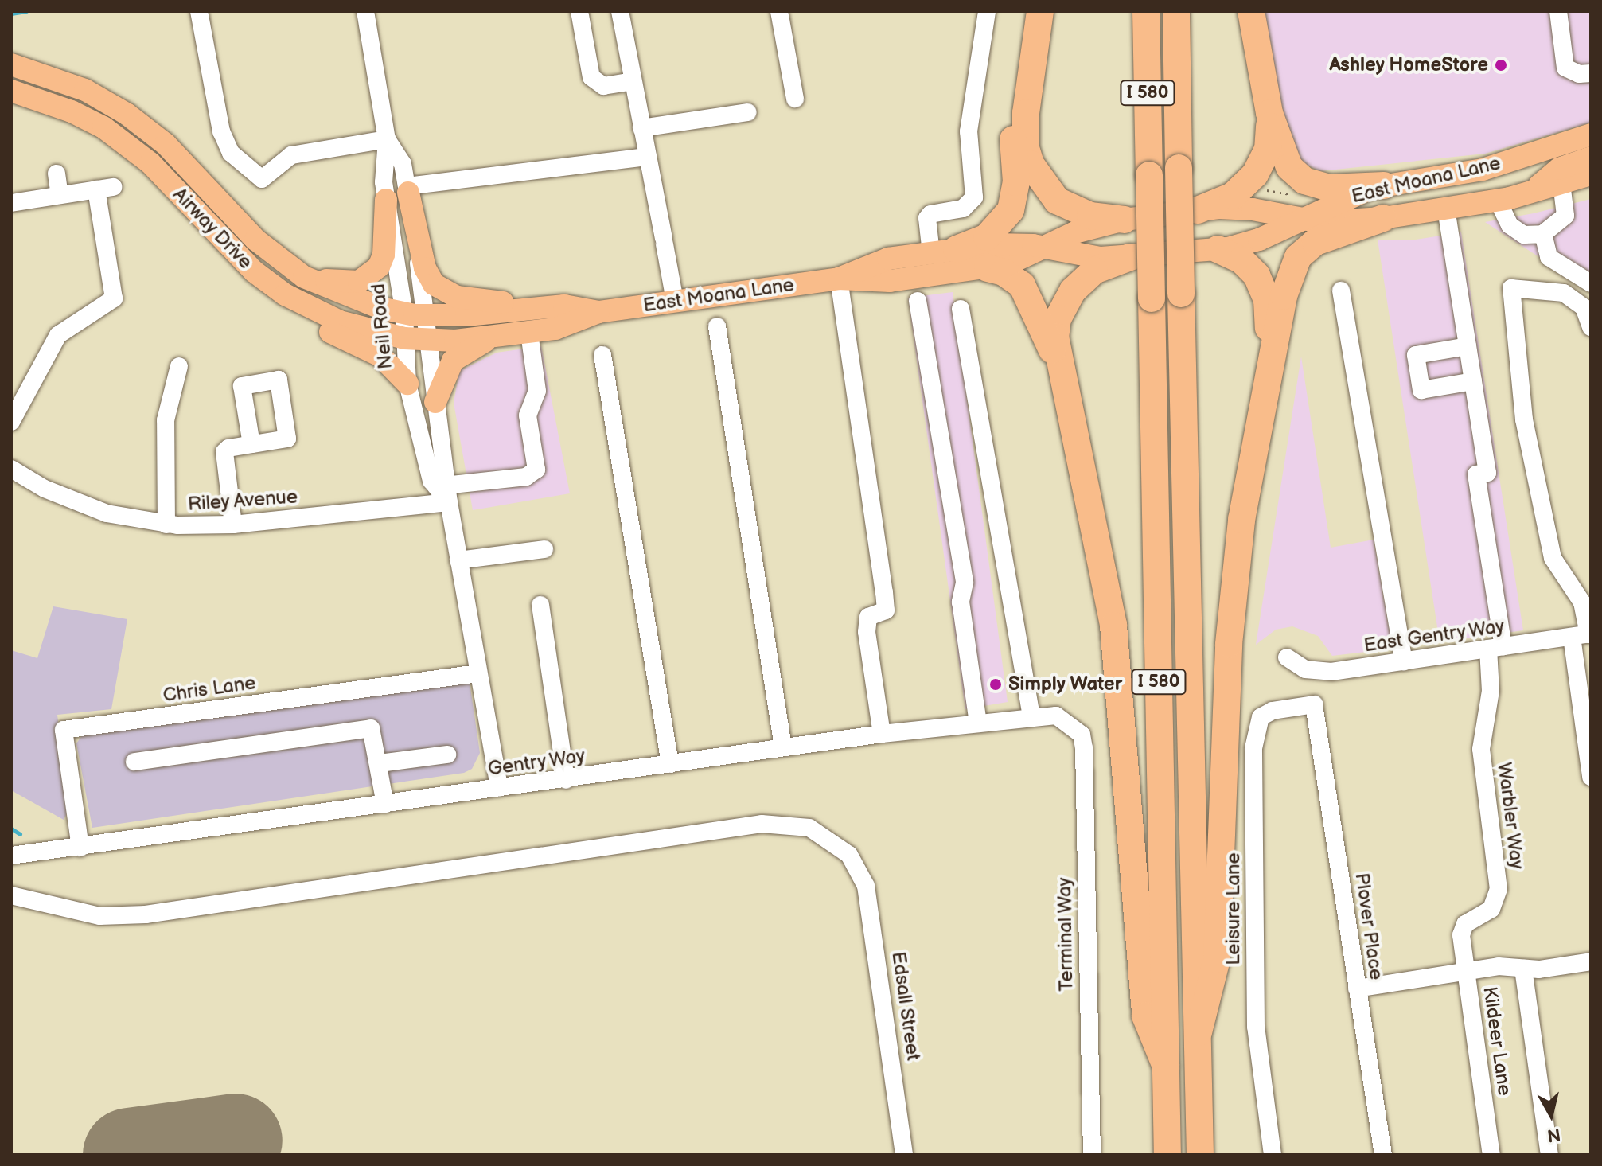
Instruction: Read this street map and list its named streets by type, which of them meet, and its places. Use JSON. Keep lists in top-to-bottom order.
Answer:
{
  "streets": {
    "highway": ["I 580"],
    "main road": ["East Moana Lane", "Airway Drive"],
    "street": [
      "Neil Road",
      "Riley Avenue",
      "East Gentry Way",
      "Chris Lane",
      "Gentry Way",
      "Warbler Way",
      "Leisure Lane",
      "Plover Place",
      "Terminal Way",
      "Edsall Street",
      "Kildeer Lane"
    ]
  },
  "crossings": [
    ["East Moana Lane", "Airway Drive"],
    ["East Moana Lane", "Neil Road"],
    ["East Moana Lane", "Riley Avenue"],
    ["Airway Drive", "Neil Road"],
    ["Neil Road", "Riley Avenue"],
    ["Neil Road", "Chris Lane"],
    ["Neil Road", "Gentry Way"],
    ["East Gentry Way", "Warbler Way"],
    ["Chris Lane", "Gentry Way"],
    ["Gentry Way", "Terminal Way"],
    ["Warbler Way", "Kildeer Lane"],
    ["Leisure Lane", "Plover Place"]
  ],
  "places": ["Ashley HomeStore", "Simply Water"],
  "north": "bottom"
}
